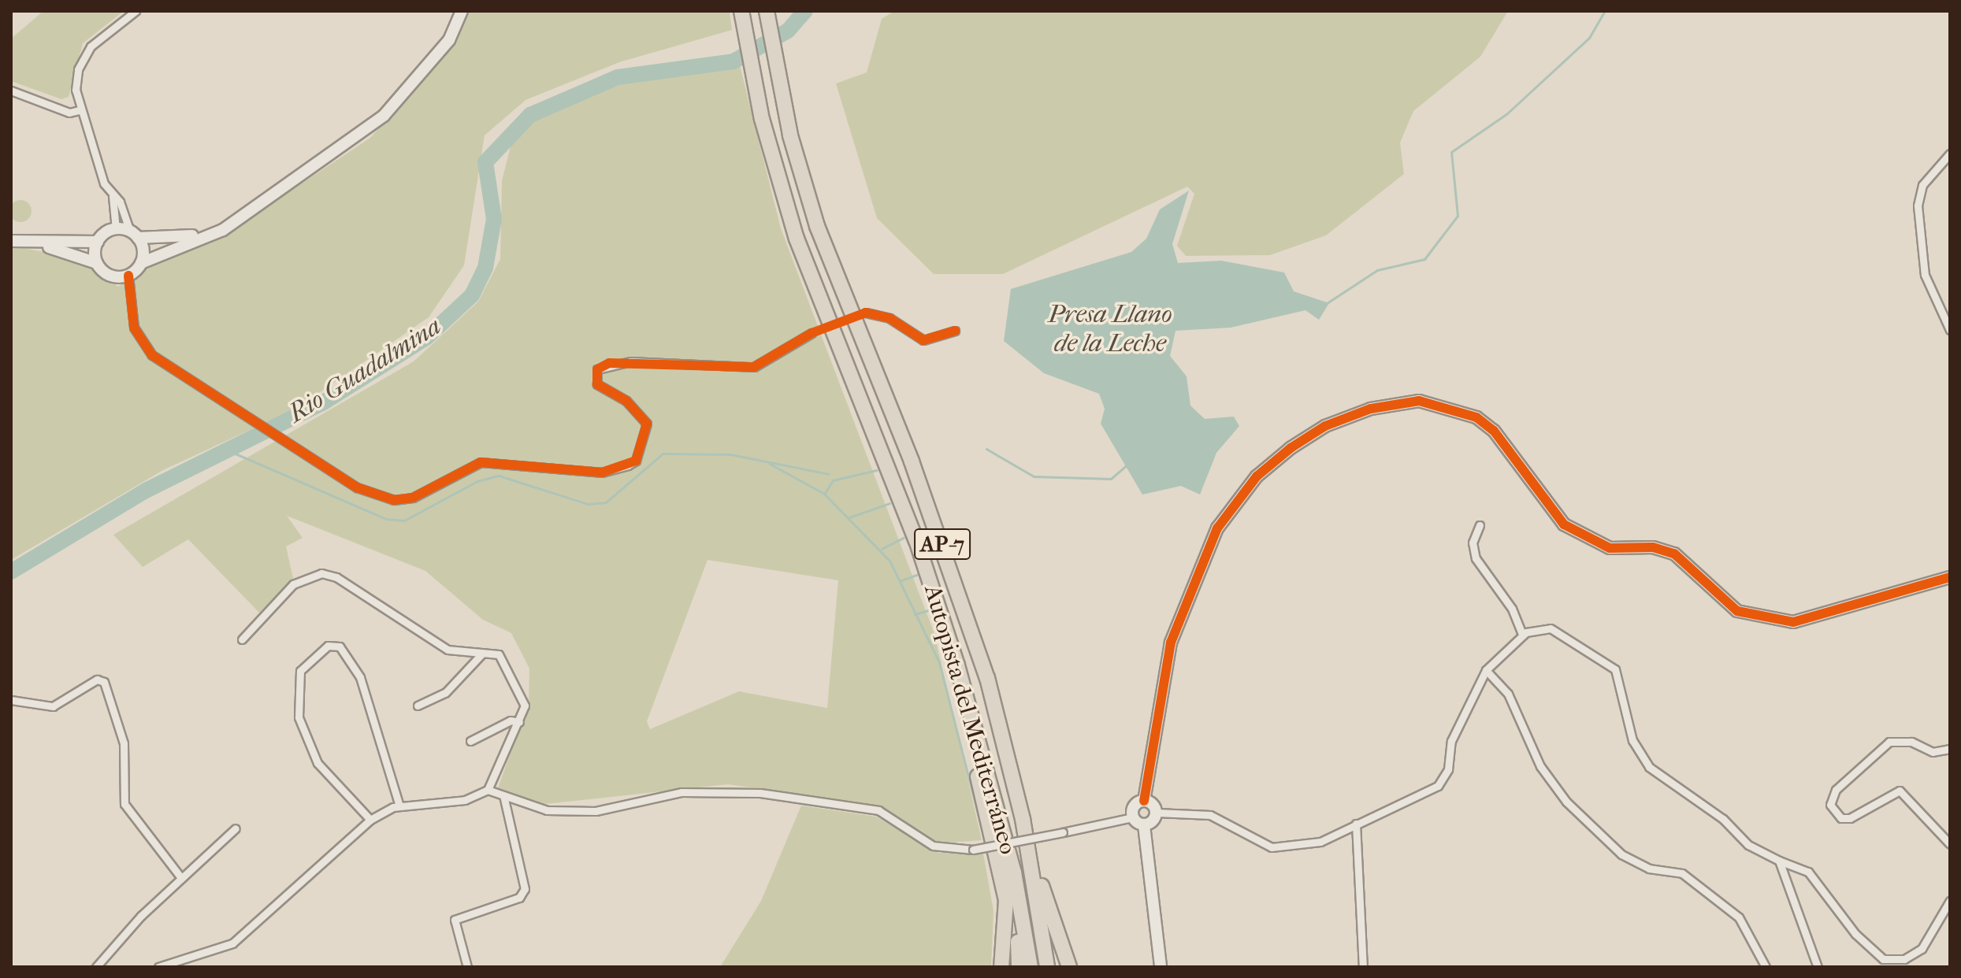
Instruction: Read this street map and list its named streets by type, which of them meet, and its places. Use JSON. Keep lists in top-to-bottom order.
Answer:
{
  "streets": {
    "highway": ["AP-7", "Autopista del Mediterráneo"]
  },
  "water": ["Presa Llano de la Leche", "Rio Guadalmina"]
}
